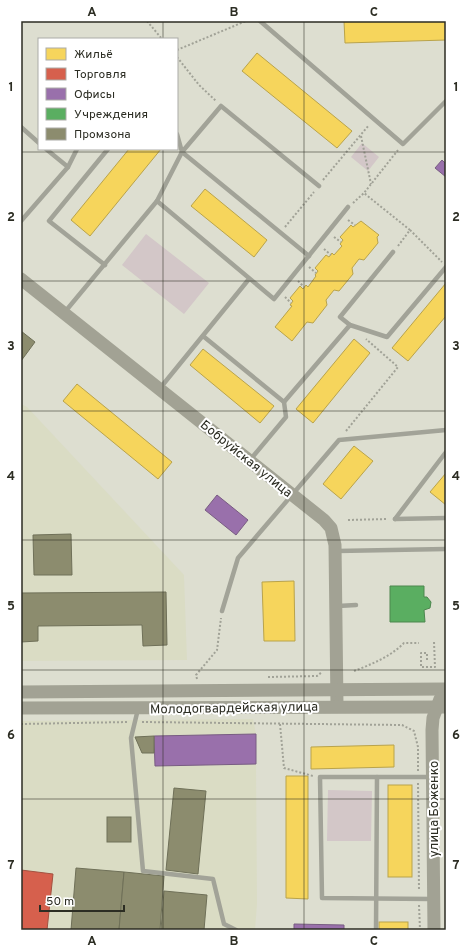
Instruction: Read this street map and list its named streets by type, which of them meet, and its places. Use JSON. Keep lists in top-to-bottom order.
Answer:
{
  "streets": {
    "main road": ["Бобруйская улица", "Молодогвардейская улица", "улица Боженко"]
  },
  "crossings": [
    ["Бобруйская улица", "Молодогвардейская улица"],
    ["Молодогвардейская улица", "улица Боженко"]
  ],
  "legend": [
    "Жильё",
    "Торговля",
    "Офисы",
    "Учреждения",
    "Промзона"
  ],
  "scale_bar": "50 m",
  "grid": {
    "columns": ["A", "B", "C"],
    "rows": [
      "1",
      "2",
      "3",
      "4",
      "5",
      "6",
      "7"
    ]
  }
}
